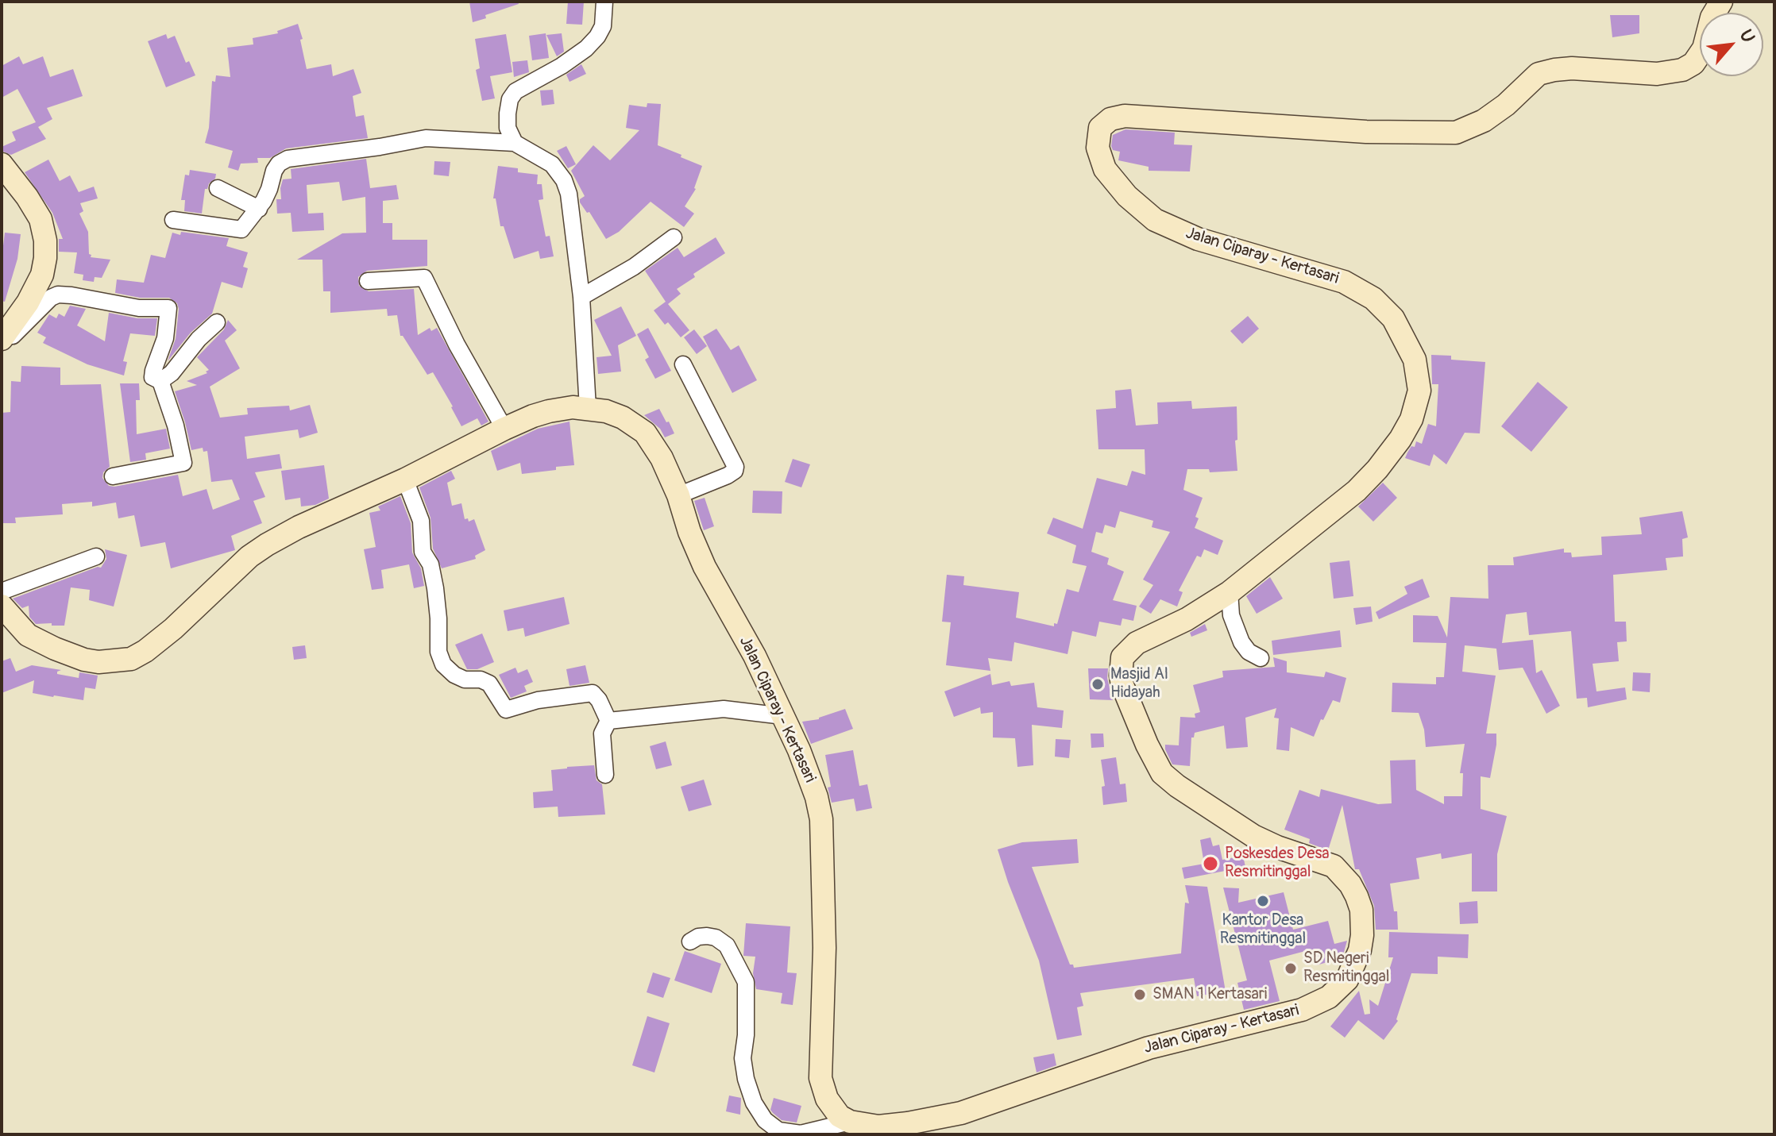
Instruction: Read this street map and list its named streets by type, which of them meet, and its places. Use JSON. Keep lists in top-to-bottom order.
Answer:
{
  "streets": {
    "main road": ["Jalan Ciparay - Kertasari"]
  },
  "places": [
    "Masjid Al Hidayah",
    "Poskesdes Desa Resmitinggal",
    "Kantor Desa Resmitinggal",
    "SD Negeri Resmitinggal",
    "SMAN 1 Kertasari"
  ],
  "north": "top right"
}
